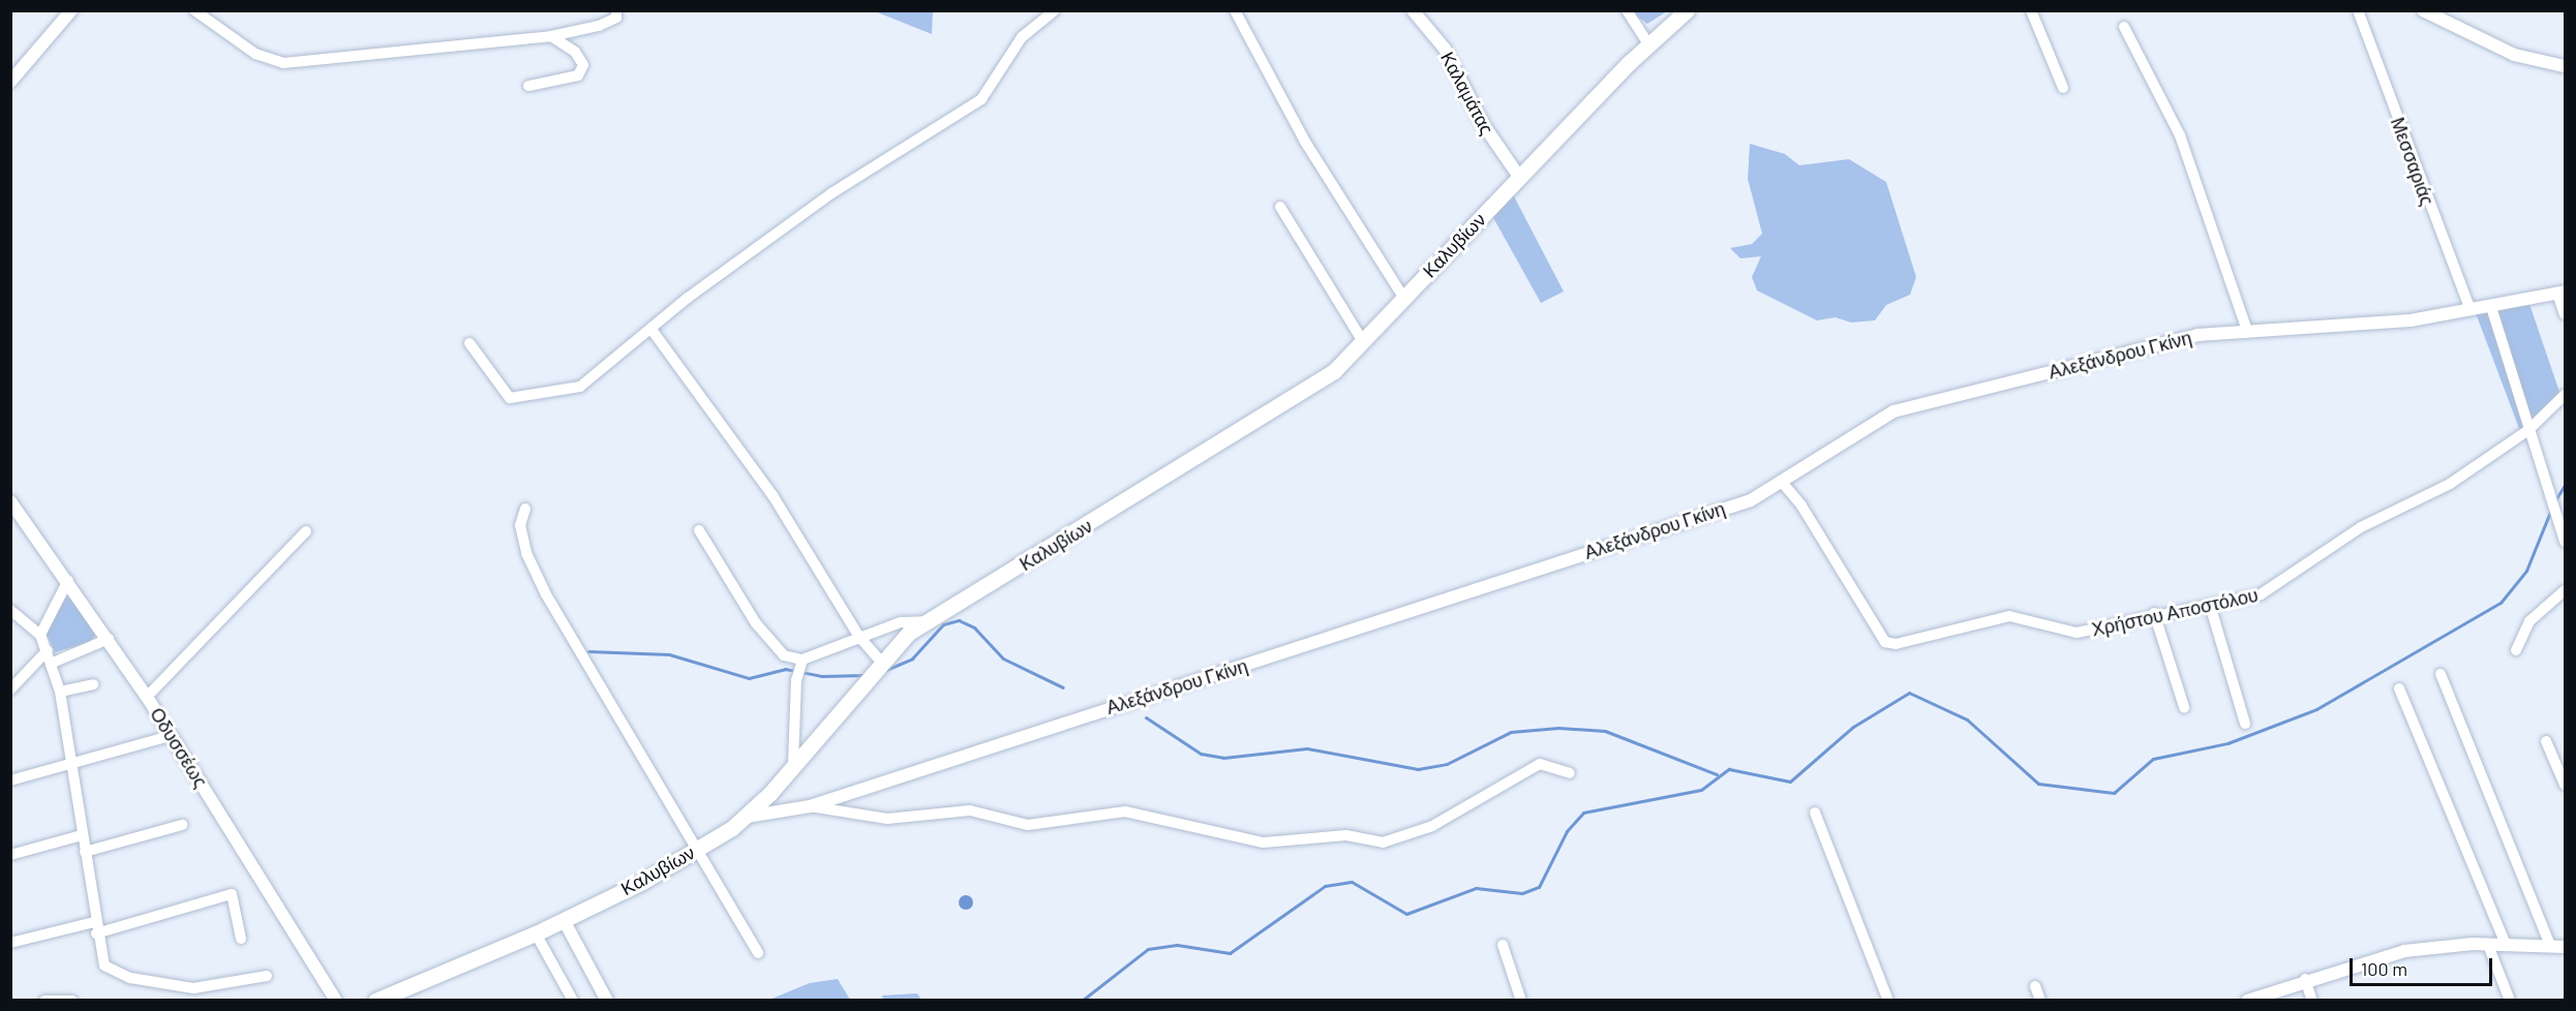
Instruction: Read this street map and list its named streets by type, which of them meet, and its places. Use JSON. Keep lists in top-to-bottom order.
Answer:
{
  "streets": {
    "main road": ["Καλυβίων"],
    "street": [
      "Καλαμάτας",
      "Μεσσαριάς",
      "Αλεξάνδρου Γκίνη",
      "Χρήστου Αποστόλου",
      "Οδυσσέως"
    ]
  },
  "crossings": [
    ["Καλαμάτας", "Καλυβίων"],
    ["Μεσσαριάς", "Αλεξάνδρου Γκίνη"],
    ["Καλυβίων", "Αλεξάνδρου Γκίνη"],
    ["Αλεξάνδρου Γκίνη", "Χρήστου Αποστόλου"]
  ],
  "scale_bar": "100 m"
}
